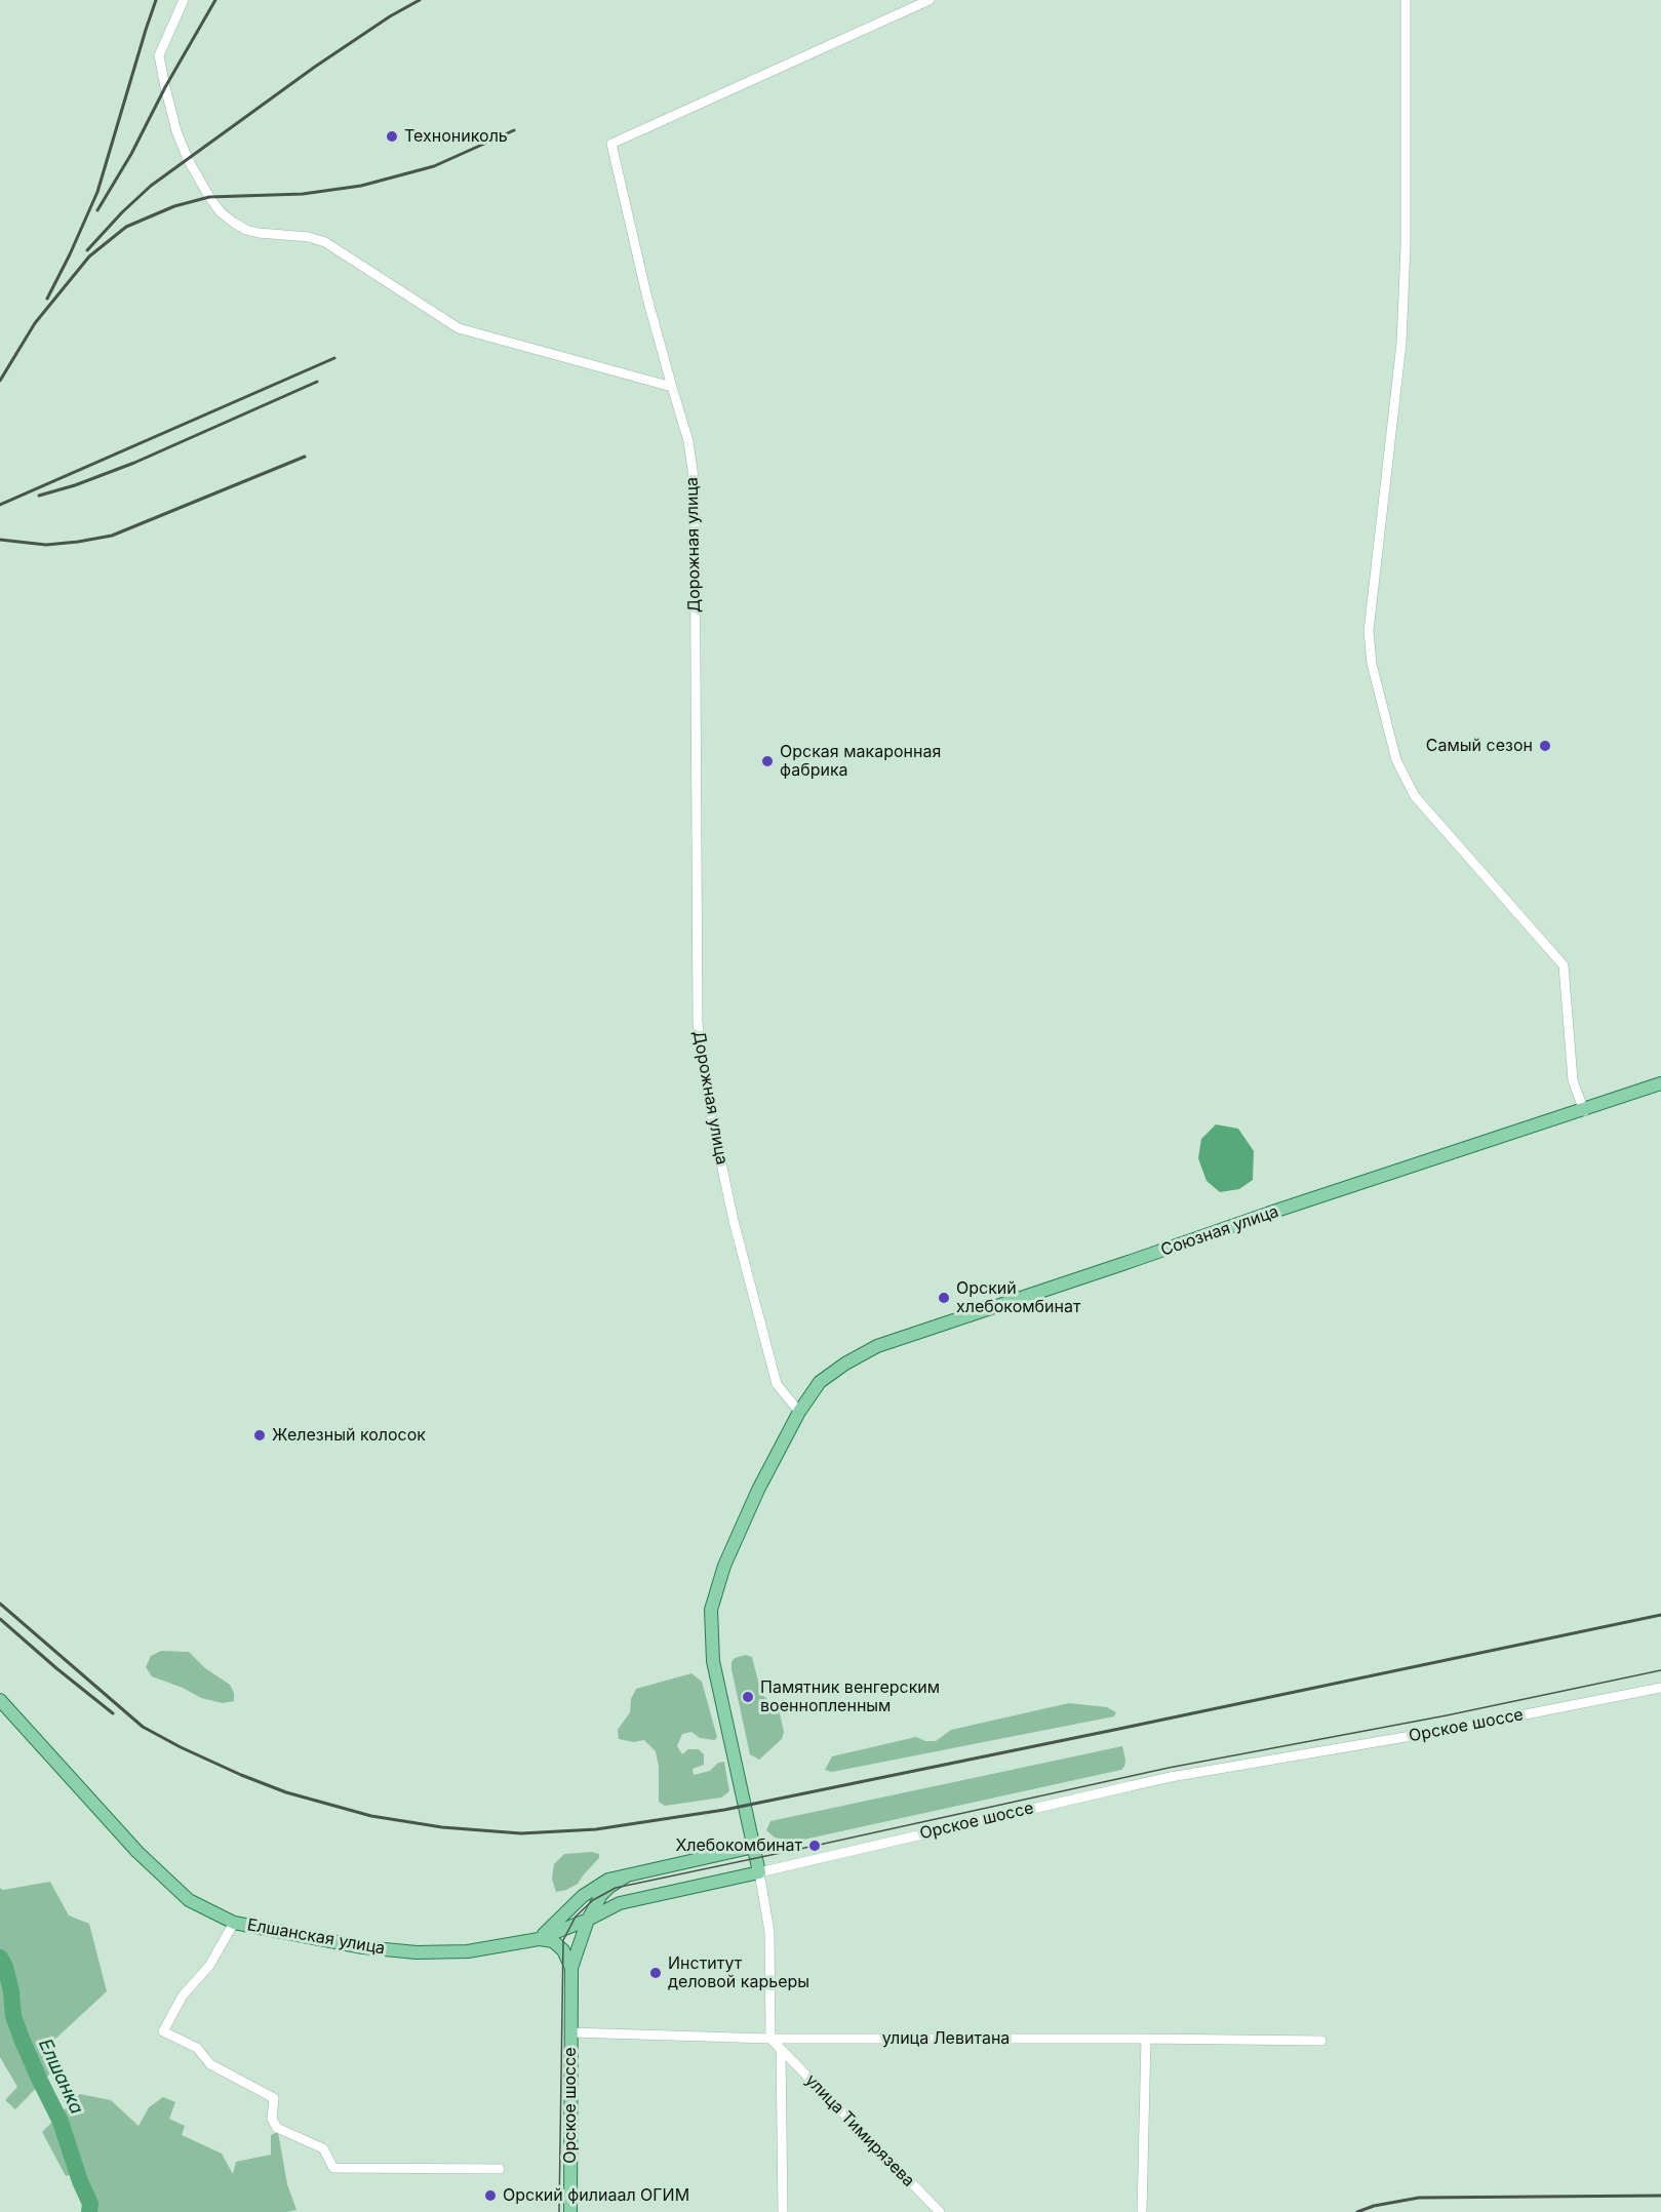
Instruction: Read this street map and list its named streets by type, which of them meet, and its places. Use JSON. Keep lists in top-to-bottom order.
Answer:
{
  "streets": {
    "main road": ["Союзная улица", "Орское шоссе", "Елшанская улица"],
    "street": ["Дорожная улица", "улица Левитана", "улица Тимирязева"]
  },
  "crossings": [
    ["Дорожная улица", "Союзная улица"],
    ["Союзная улица", "Орское шоссе"],
    ["Орское шоссе", "Елшанская улица"],
    ["Орское шоссе", "улица Левитана"],
    ["улица Левитана", "улица Тимирязева"]
  ],
  "water": ["Елшанка"],
  "places": [
    "Технониколь",
    "Самый сезон",
    "Орская макаронная фабрика",
    "Орский хлебокомбинат",
    "Железный колосок",
    "Памятник венгерским военнопленным",
    "Хлебокомбинат",
    "Институт деловой карьеры",
    "Орский филиаал ОГИМ"
  ]
}
